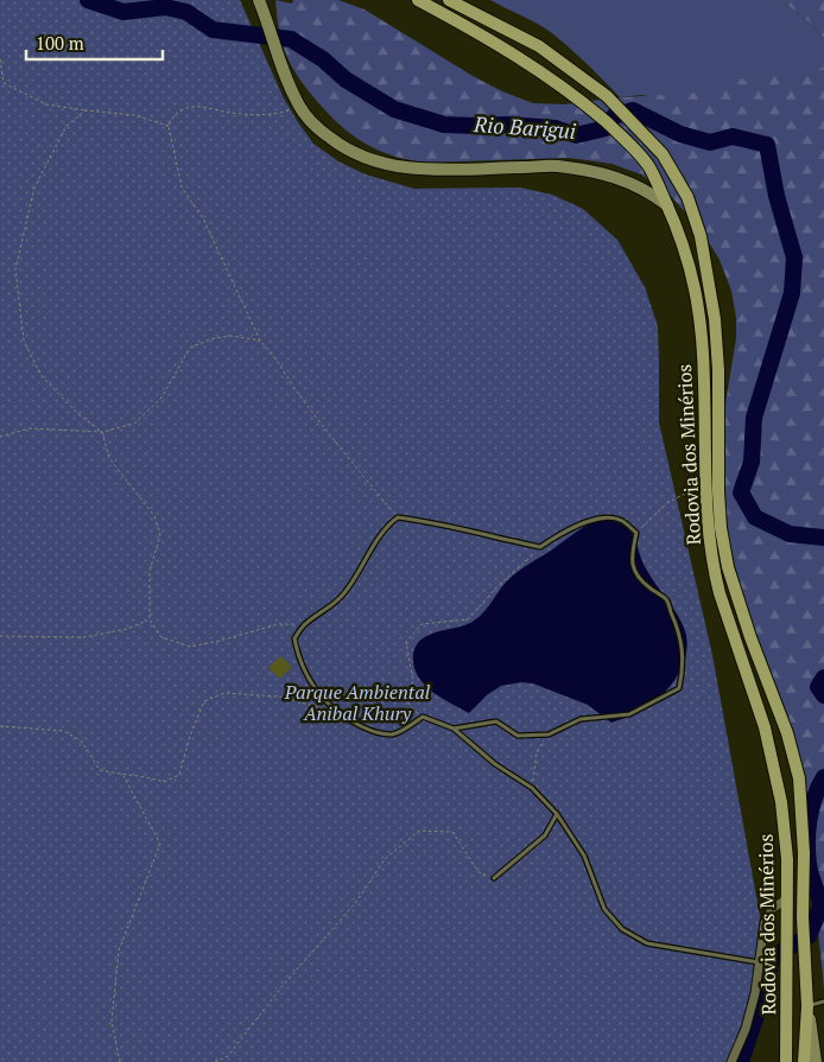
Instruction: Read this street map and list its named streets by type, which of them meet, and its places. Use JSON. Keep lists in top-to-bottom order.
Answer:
{
  "streets": {
    "main road": ["Rodovia dos Minérios"]
  },
  "water": ["Rio Barigui"],
  "parks": ["Parque Ambiental Anibal Khury"],
  "scale_bar": "100 m"
}
